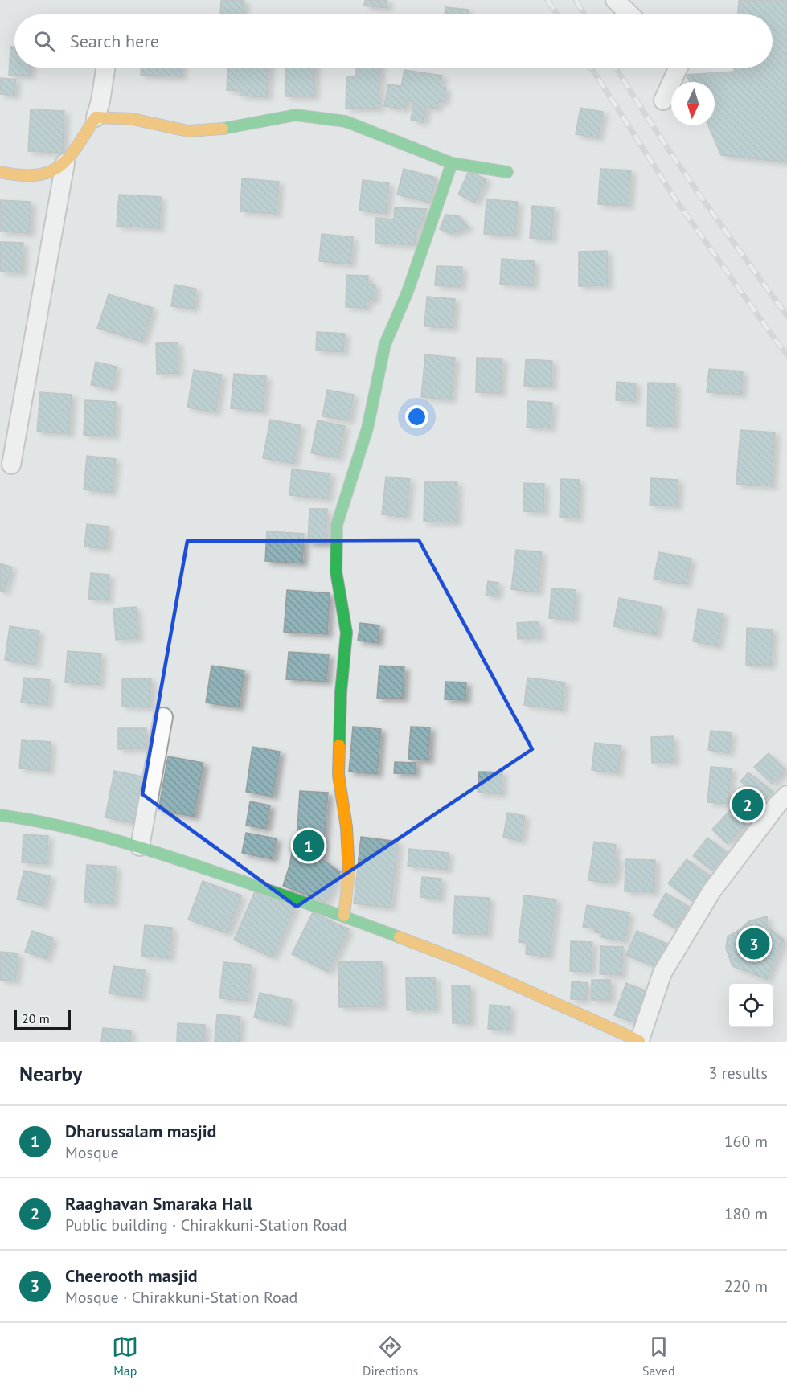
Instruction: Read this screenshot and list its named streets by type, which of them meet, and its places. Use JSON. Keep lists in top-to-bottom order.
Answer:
{
  "scale_bar": "20 m",
  "north": "bottom",
  "page": {
    "search": "Search here",
    "pins": ["2", "1", "3"],
    "scale": "20 m",
    "heading": ["Nearby", "3 results"],
    "list": [
      {
        "mark": "1",
        "name": "Dharussalam masjid",
        "note": "Mosque",
        "value": "160 m"
      },
      {
        "mark": "2",
        "name": "Raaghavan Smaraka Hall",
        "note": "Public building · Chirakkuni-Station Road",
        "value": "180 m"
      },
      {
        "mark": "3",
        "name": "Cheerooth masjid",
        "note": "Mosque · Chirakkuni-Station Road",
        "value": "220 m"
      }
    ],
    "nav": ["Map", "Directions", "Saved"]
  }
}
